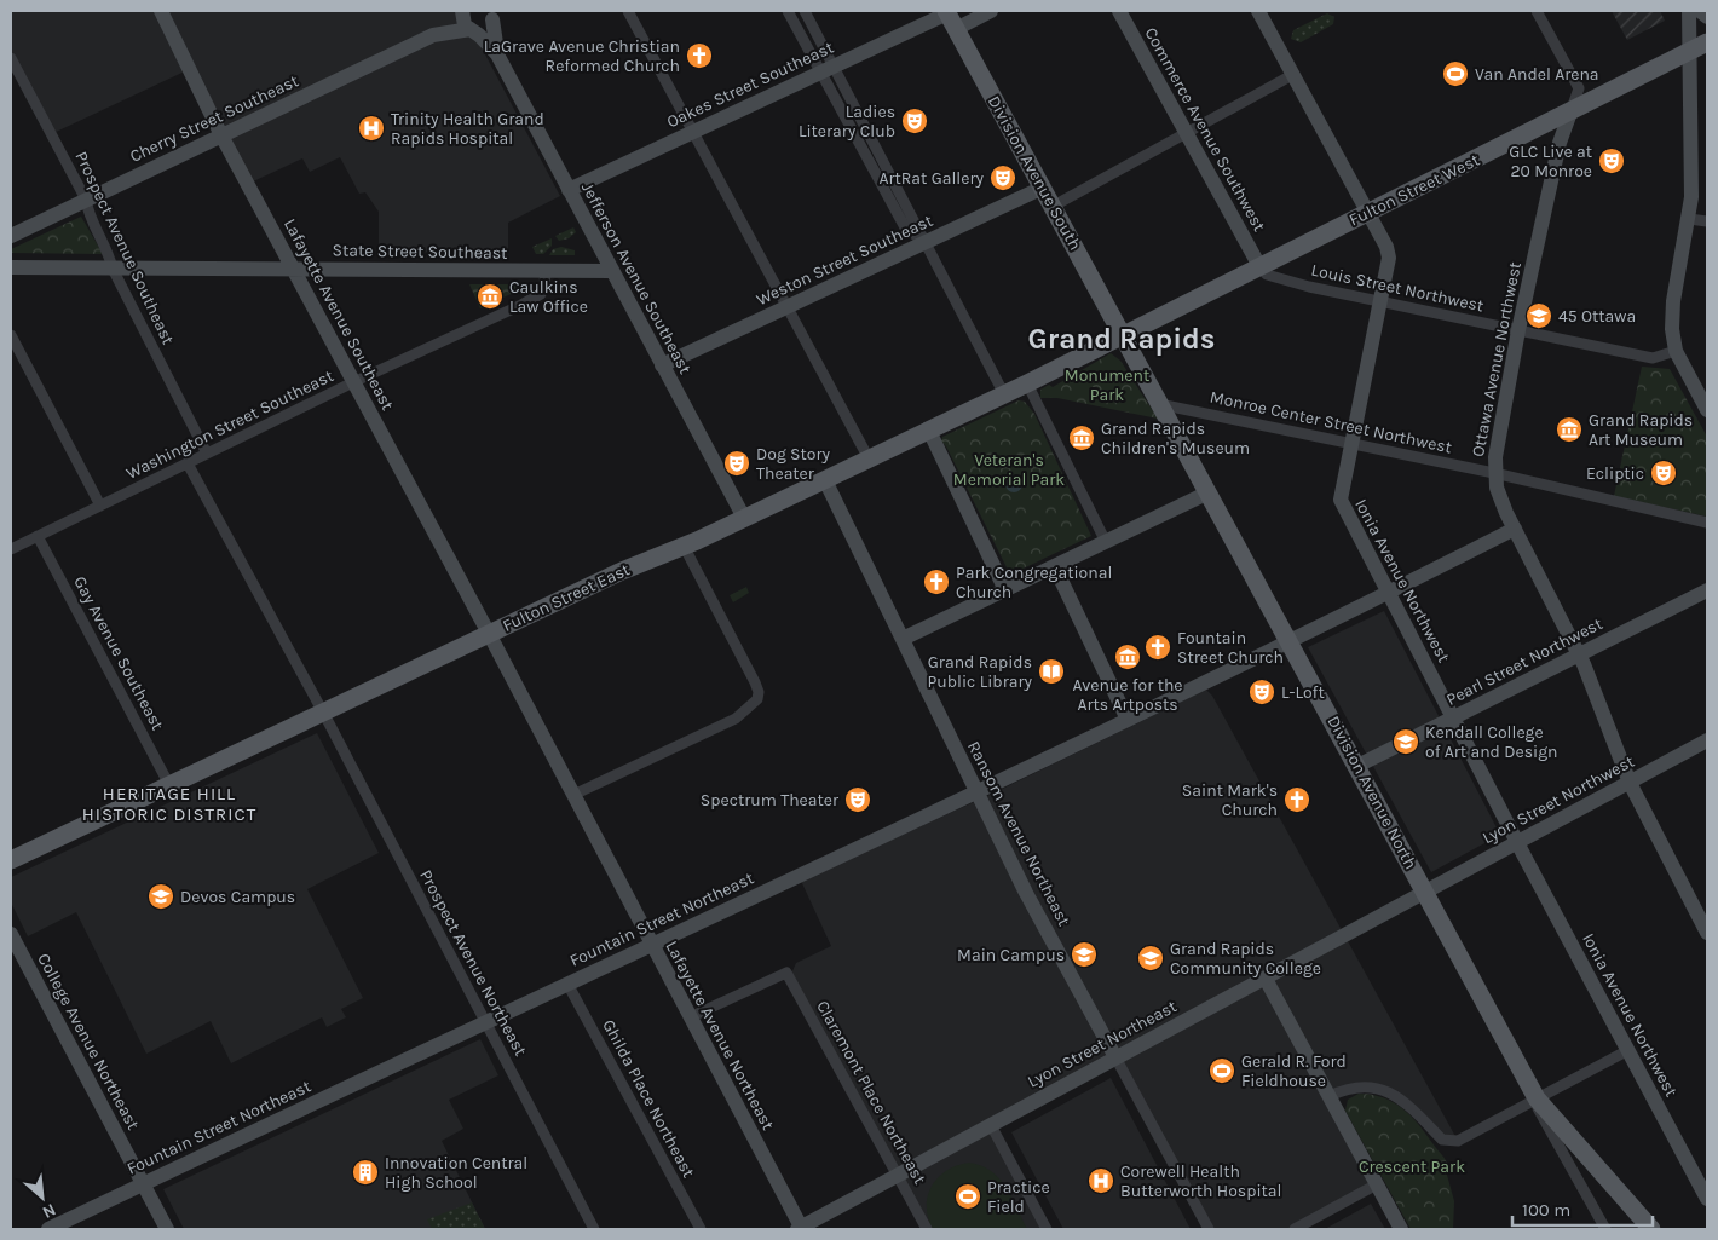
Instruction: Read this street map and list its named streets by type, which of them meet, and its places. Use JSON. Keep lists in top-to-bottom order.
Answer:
{
  "streets": {
    "main road": [
      "Division Avenue South",
      "Fulton Street West",
      "Fulton Street East",
      "Division Avenue North"
    ],
    "street": [
      "Oakes Street Southeast",
      "Cherry Street Southeast",
      "Commerce Avenue Southwest",
      "Prospect Avenue Southeast",
      "State Street Southeast",
      "Weston Street Southeast",
      "Jefferson Avenue Southeast",
      "Louis Street Northwest",
      "Lafayette Avenue Southeast",
      "Ottawa Avenue Northwest",
      "Monroe Center Street Northwest",
      "Washington Street Southeast",
      "Ionia Avenue Northwest",
      "Gay Avenue Southeast",
      "Pearl Street Northwest",
      "Lyon Street Northwest",
      "Ransom Avenue Northeast",
      "Fountain Street Northeast",
      "Prospect Avenue Northeast",
      "Lafayette Avenue Northeast",
      "College Avenue Northeast",
      "Lyon Street Northeast",
      "Claremont Place Northeast",
      "Ghilda Place Northeast"
    ]
  },
  "crossings": [
    ["Oakes Street Southeast", "Division Avenue South"],
    ["Oakes Street Southeast", "Jefferson Avenue Southeast"],
    ["Cherry Street Southeast", "Prospect Avenue Southeast"],
    ["Cherry Street Southeast", "Jefferson Avenue Southeast"],
    ["Cherry Street Southeast", "Lafayette Avenue Southeast"],
    ["Commerce Avenue Southwest", "Fulton Street West"],
    ["Commerce Avenue Southwest", "Louis Street Northwest"],
    ["Division Avenue South", "Fulton Street West"],
    ["Division Avenue South", "Weston Street Southeast"],
    ["Division Avenue South", "Fulton Street East"],
    ["Division Avenue South", "Division Avenue North"],
    ["Fulton Street West", "Louis Street Northwest"],
    ["Fulton Street West", "Ottawa Avenue Northwest"],
    ["Fulton Street West", "Ionia Avenue Northwest"],
    ["Fulton Street West", "Fulton Street East"],
    ["Fulton Street West", "Division Avenue North"],
    ["Prospect Avenue Southeast", "State Street Southeast"],
    ["Prospect Avenue Southeast", "Washington Street Southeast"],
    ["State Street Southeast", "Jefferson Avenue Southeast"],
    ["State Street Southeast", "Lafayette Avenue Southeast"],
    ["State Street Southeast", "Washington Street Southeast"],
    ["Weston Street Southeast", "Jefferson Avenue Southeast"],
    ["Jefferson Avenue Southeast", "Fulton Street East"],
    ["Louis Street Northwest", "Ottawa Avenue Northwest"],
    ["Louis Street Northwest", "Ionia Avenue Northwest"],
    ["Lafayette Avenue Southeast", "Washington Street Southeast"],
    ["Lafayette Avenue Southeast", "Fulton Street East"],
    ["Lafayette Avenue Southeast", "Lafayette Avenue Northeast"],
    ["Ottawa Avenue Northwest", "Monroe Center Street Northwest"],
    ["Ottawa Avenue Northwest", "Pearl Street Northwest"],
    ["Ottawa Avenue Northwest", "Lyon Street Northwest"],
    ["Ottawa Avenue Northwest", "Fountain Street Northeast"],
    ["Monroe Center Street Northwest", "Ionia Avenue Northwest"],
    ["Monroe Center Street Northwest", "Division Avenue North"],
    ["Washington Street Southeast", "Gay Avenue Southeast"],
    ["Ionia Avenue Northwest", "Pearl Street Northwest"],
    ["Ionia Avenue Northwest", "Lyon Street Northwest"],
    ["Ionia Avenue Northwest", "Fountain Street Northeast"],
    ["Fulton Street East", "Gay Avenue Southeast"],
    ["Fulton Street East", "Division Avenue North"],
    ["Fulton Street East", "Ransom Avenue Northeast"],
    ["Fulton Street East", "Prospect Avenue Northeast"],
    ["Fulton Street East", "Lafayette Avenue Northeast"],
    ["Pearl Street Northwest", "Division Avenue North"],
    ["Division Avenue North", "Lyon Street Northwest"],
    ["Division Avenue North", "Fountain Street Northeast"],
    ["Division Avenue North", "Lyon Street Northeast"],
    ["Lyon Street Northwest", "Lyon Street Northeast"],
    ["Ransom Avenue Northeast", "Fountain Street Northeast"],
    ["Ransom Avenue Northeast", "Lyon Street Northeast"],
    ["Fountain Street Northeast", "Prospect Avenue Northeast"],
    ["Fountain Street Northeast", "Lafayette Avenue Northeast"],
    ["Fountain Street Northeast", "College Avenue Northeast"],
    ["Fountain Street Northeast", "Ghilda Place Northeast"],
    ["Lafayette Avenue Northeast", "Lyon Street Northeast"],
    ["Lafayette Avenue Northeast", "Claremont Place Northeast"],
    ["Lyon Street Northeast", "Claremont Place Northeast"]
  ],
  "districts": ["Grand Rapids", "HERITAGE HILL HISTORIC DISTRICT"],
  "parks": ["Monument Park", "Veteran's Memorial Park", "Crescent Park"],
  "places": {
    "church": [
      "LaGrave Avenue Christian Reformed Church",
      "Park Congregational Church",
      "Fountain Street Church",
      "Saint Mark's Church"
    ],
    "sports": ["Van Andel Arena", "Gerald R. Ford Fieldhouse", "Practice Field"],
    "theatre": [
      "Ladies Literary Club",
      "GLC Live at 20 Monroe",
      "ArtRat Gallery",
      "Dog Story Theater",
      "Ecliptic",
      "L-Loft",
      "Spectrum Theater"
    ],
    "hospital": ["Trinity Health Grand Rapids Hospital", "Corewell Health Butterworth Hospital"],
    "museum": [
      "Caulkins Law Office",
      "Grand Rapids Art Museum",
      "Grand Rapids Children's Museum",
      "Avenue for the Arts Artposts"
    ],
    "school or university": [
      "45 Ottawa",
      "Kendall College of Art and Design",
      "Devos Campus",
      "Main Campus",
      "Grand Rapids Community College"
    ],
    "library": ["Grand Rapids Public Library"],
    "building": ["Innovation Central High School"]
  },
  "scale_bar": "100 m",
  "north": "bottom right"
}
